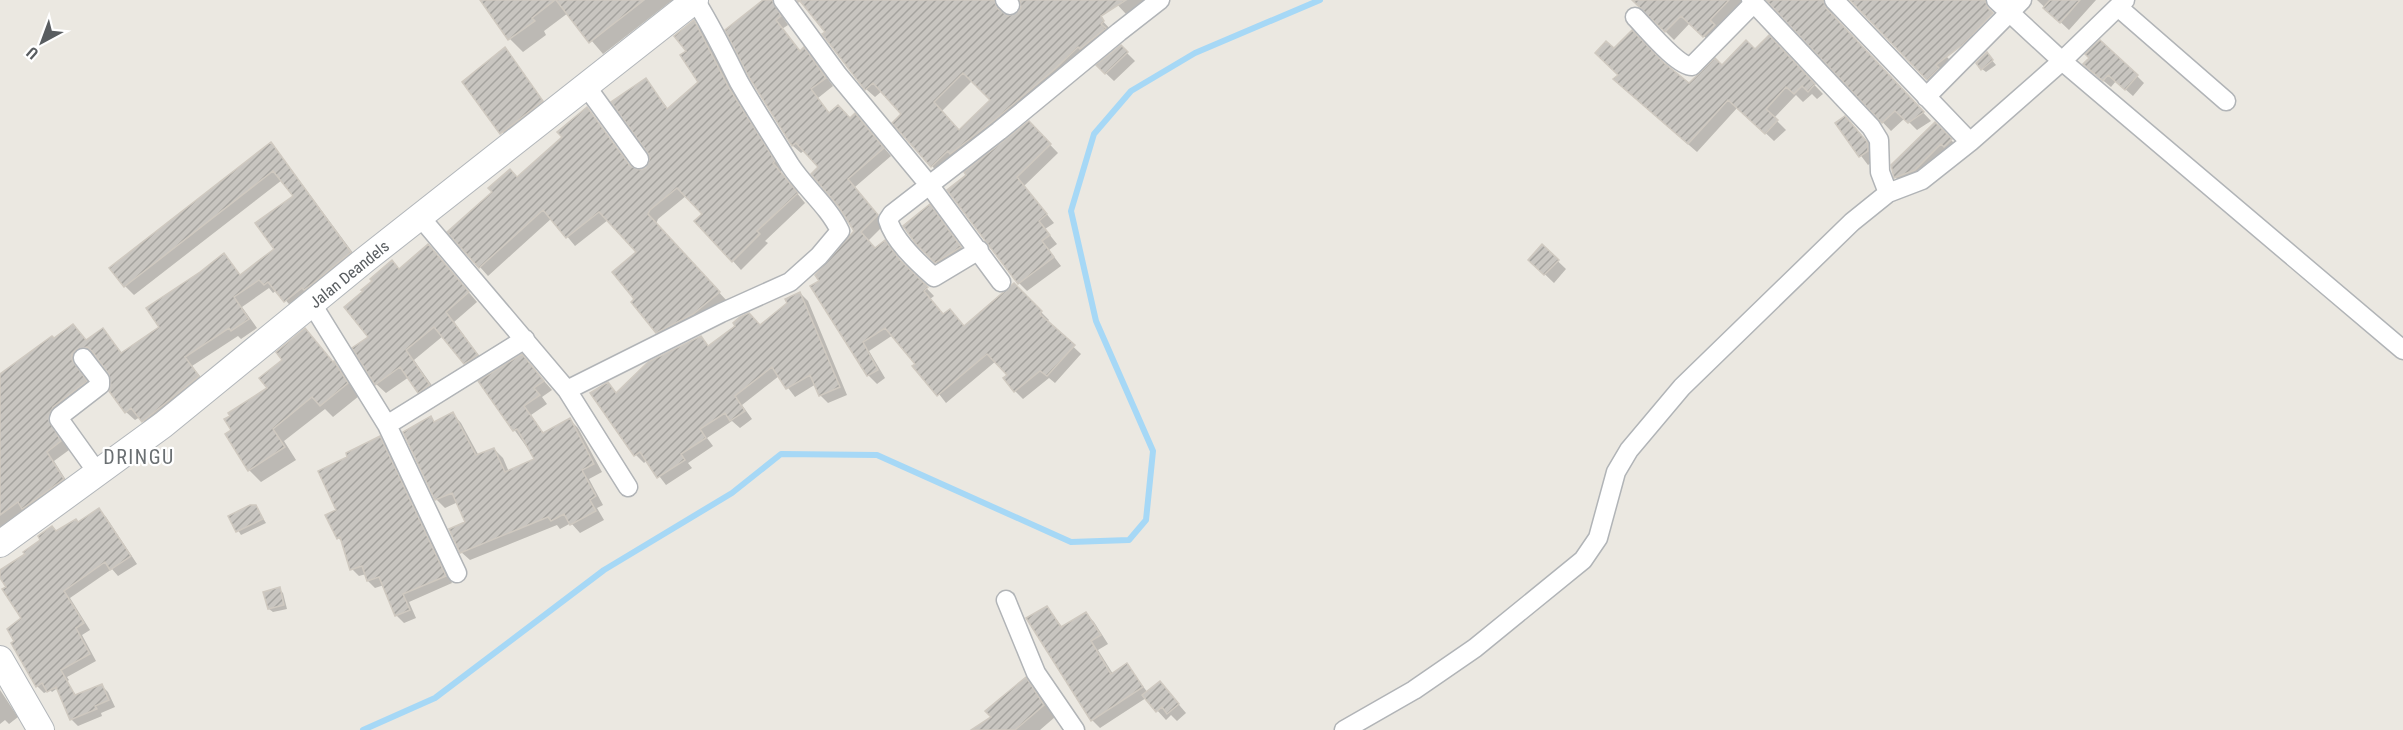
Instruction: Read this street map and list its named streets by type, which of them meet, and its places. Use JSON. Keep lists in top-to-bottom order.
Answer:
{
  "streets": {
    "street": ["Jalan Deandels"]
  },
  "districts": ["DRINGU"],
  "north": "bottom left"
}
